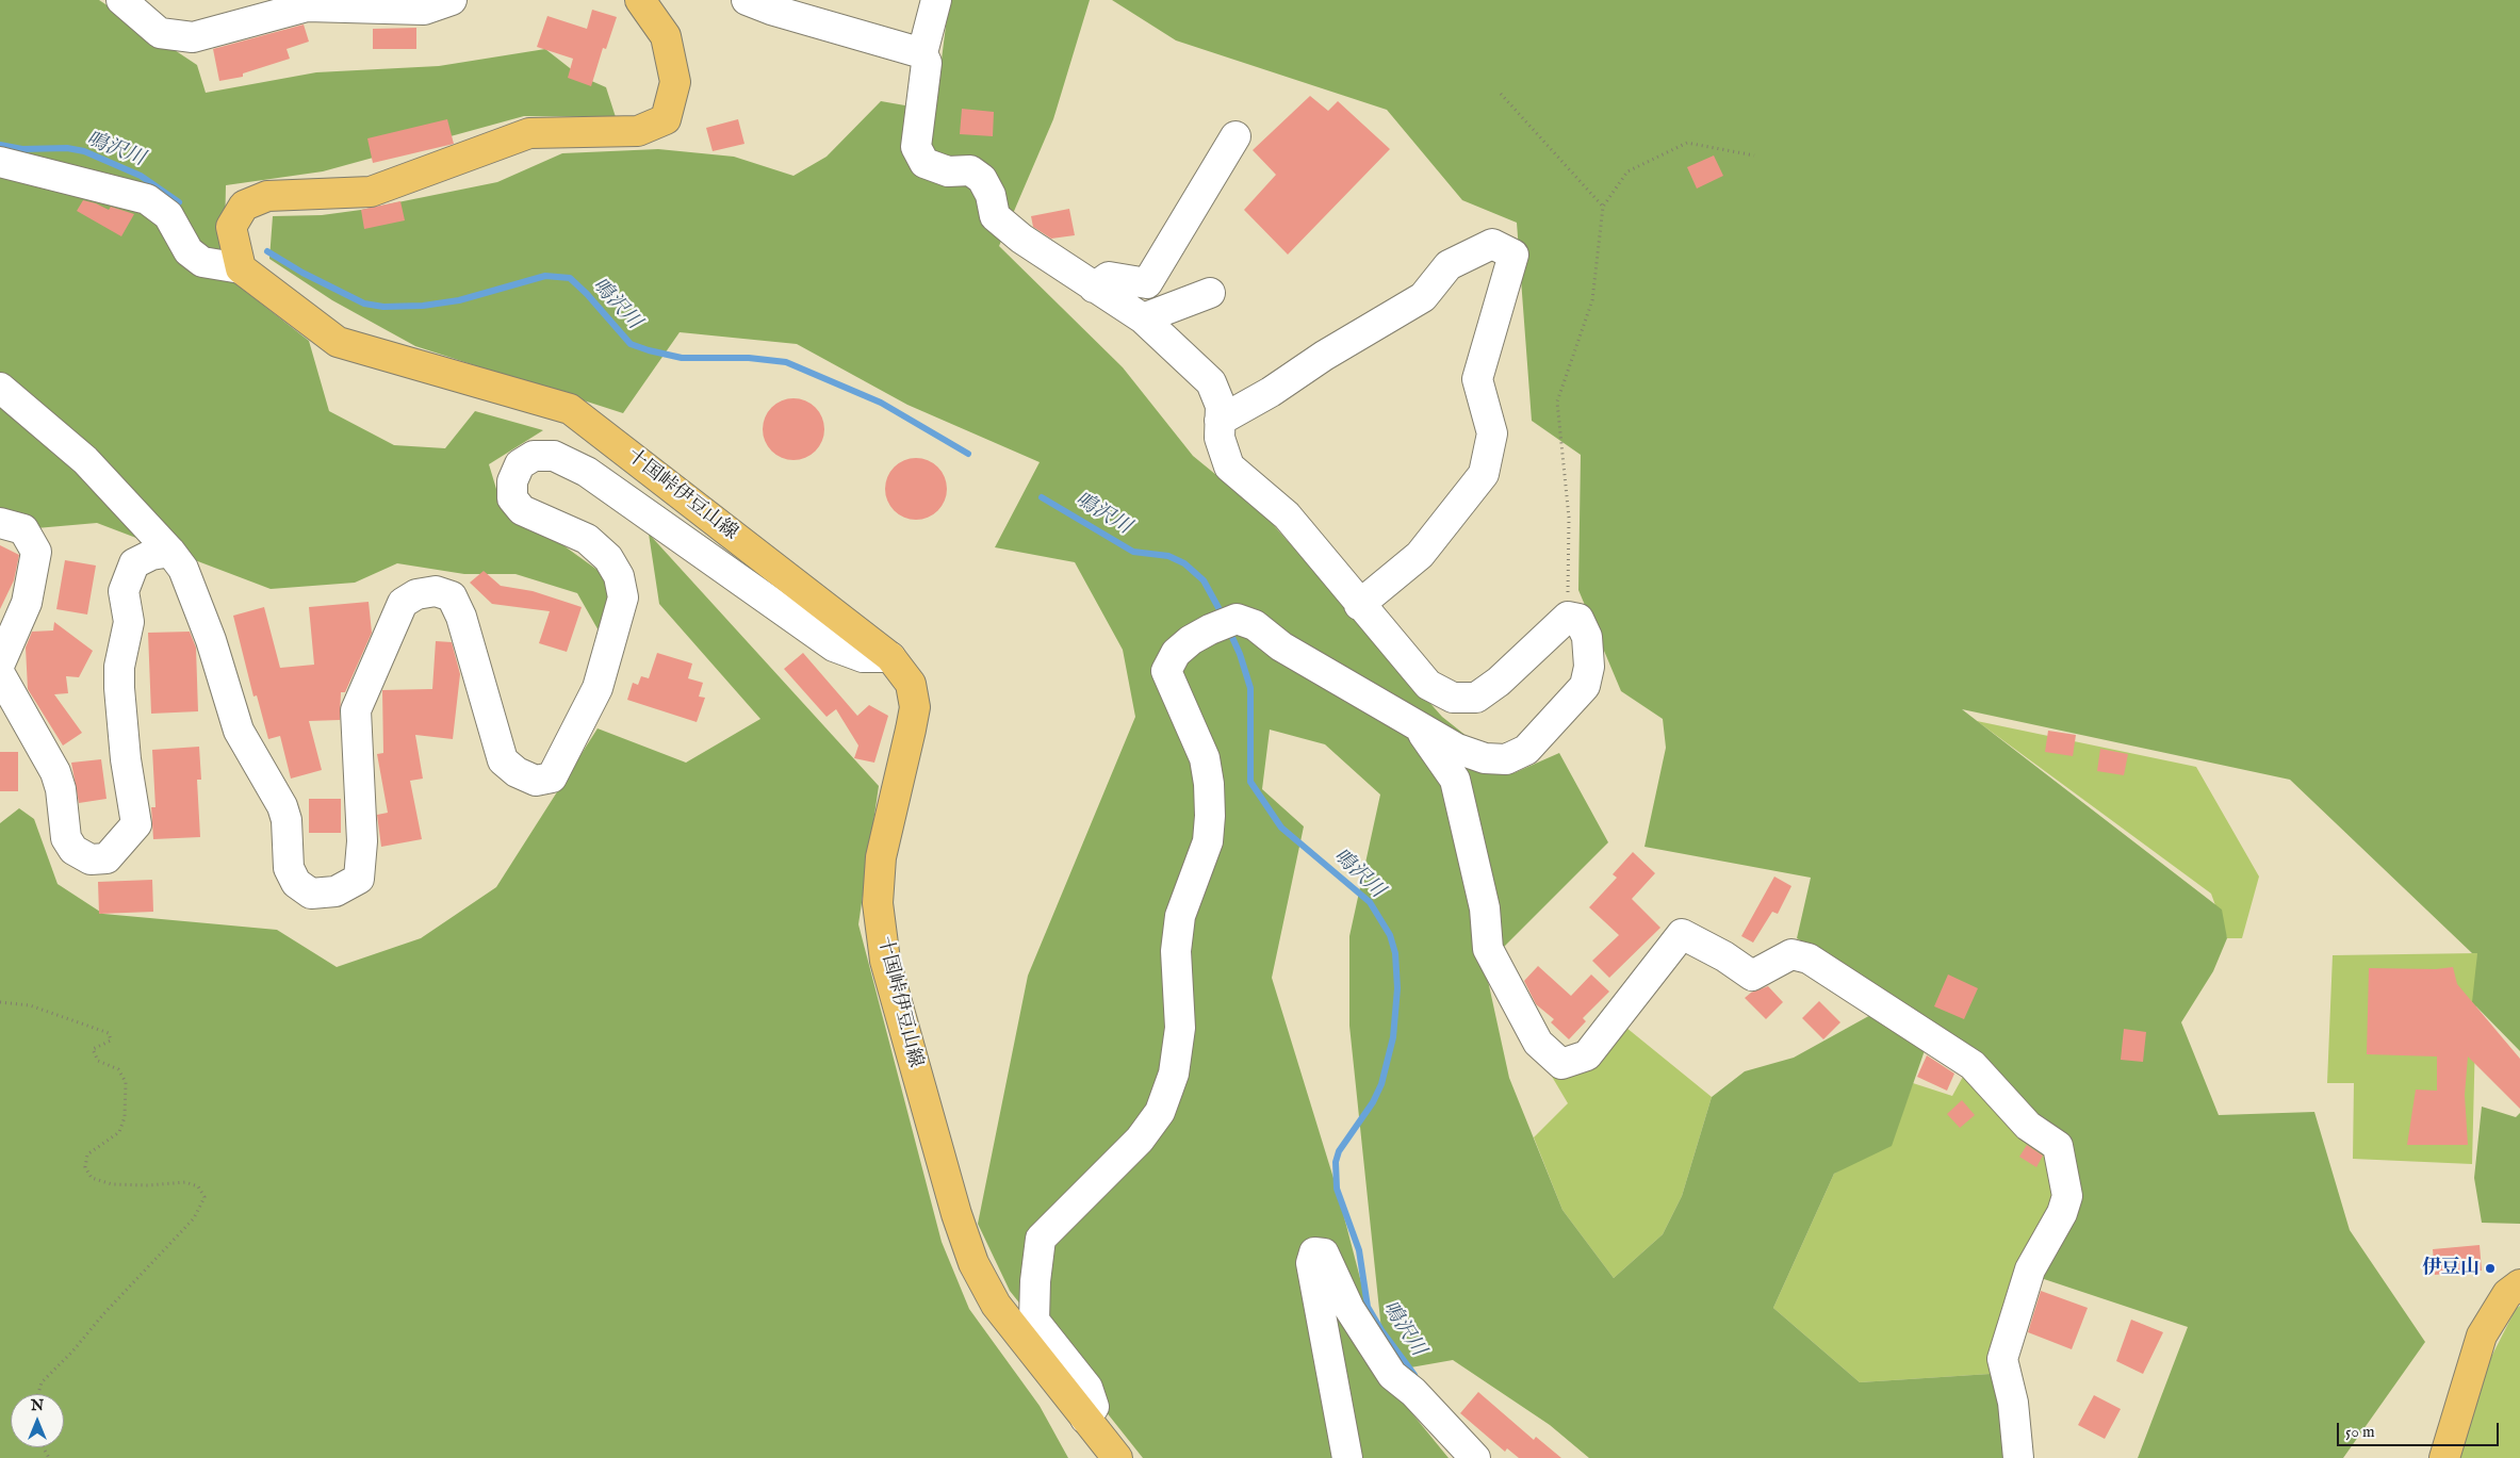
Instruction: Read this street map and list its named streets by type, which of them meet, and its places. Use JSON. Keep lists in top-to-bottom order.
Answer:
{
  "streets": {
    "main road": ["十国峠伊豆山線"]
  },
  "water": ["鳴沢川"],
  "places": ["伊豆山"],
  "scale_bar": "50 m",
  "north": "top"
}
